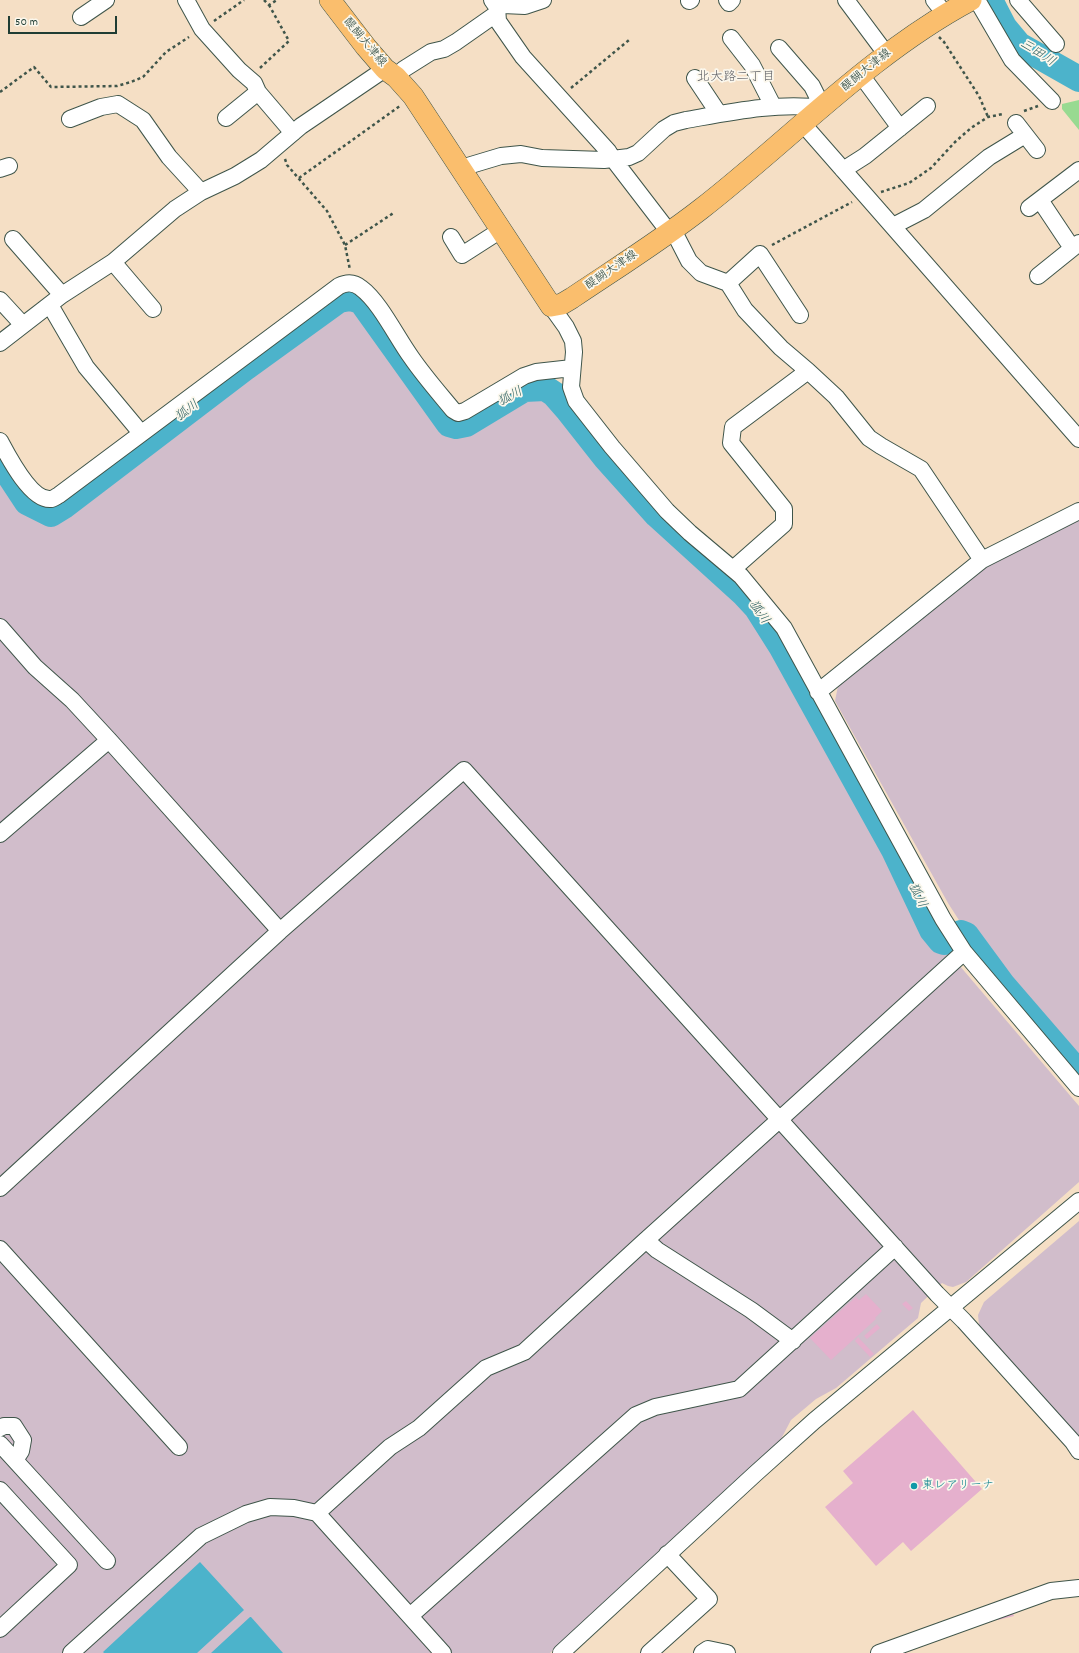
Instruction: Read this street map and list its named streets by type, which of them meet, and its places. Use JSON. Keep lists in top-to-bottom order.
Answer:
{
  "streets": {
    "main road": ["醍醐大津線"]
  },
  "districts": ["北大路二丁目"],
  "water": ["三田川", "狐川"],
  "places": ["東レアリーナ"],
  "scale_bar": "50 m"
}
